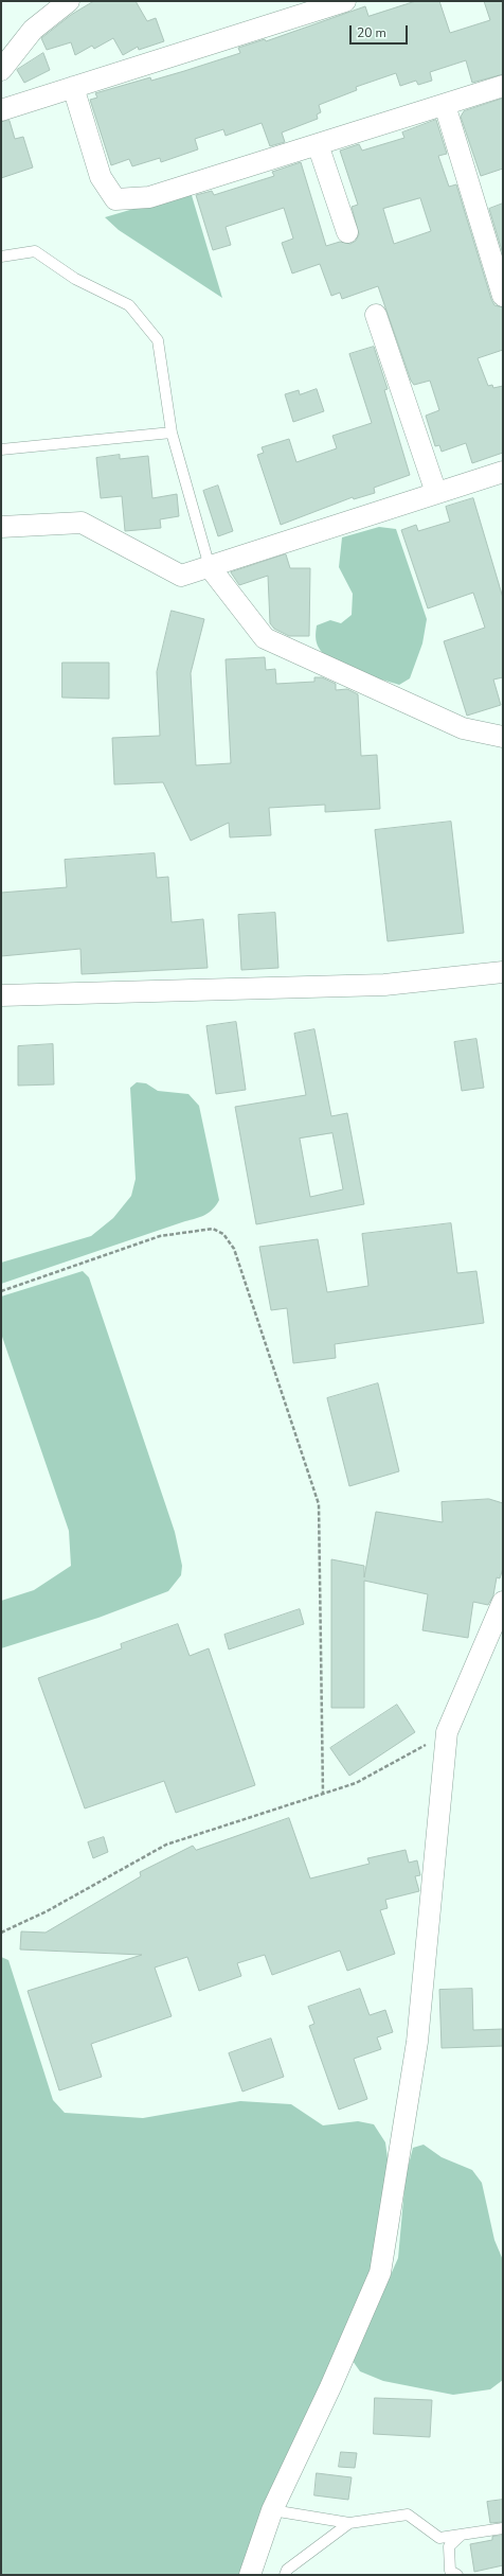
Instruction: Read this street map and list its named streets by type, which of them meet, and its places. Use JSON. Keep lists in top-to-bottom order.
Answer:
{
  "scale_bar": "20 m"
}
